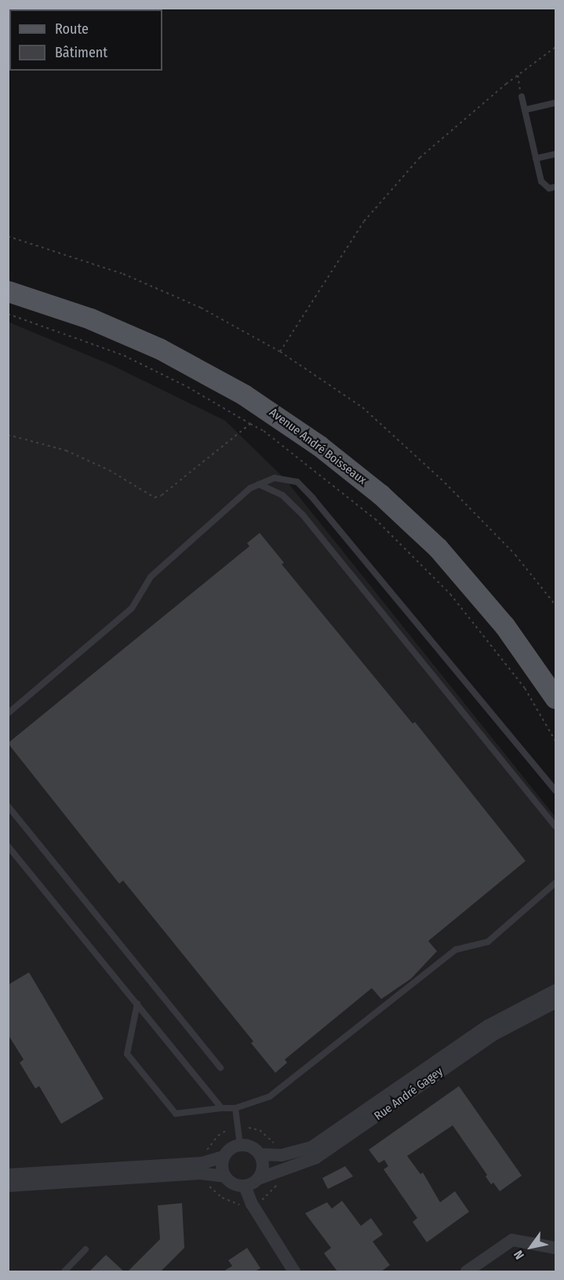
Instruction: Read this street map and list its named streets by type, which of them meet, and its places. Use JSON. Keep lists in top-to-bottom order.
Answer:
{
  "streets": {
    "main road": ["Avenue André Boisseaux"],
    "street": ["Rue André Gagey"]
  },
  "legend": ["Route", "Bâtiment"],
  "north": "bottom left"
}
